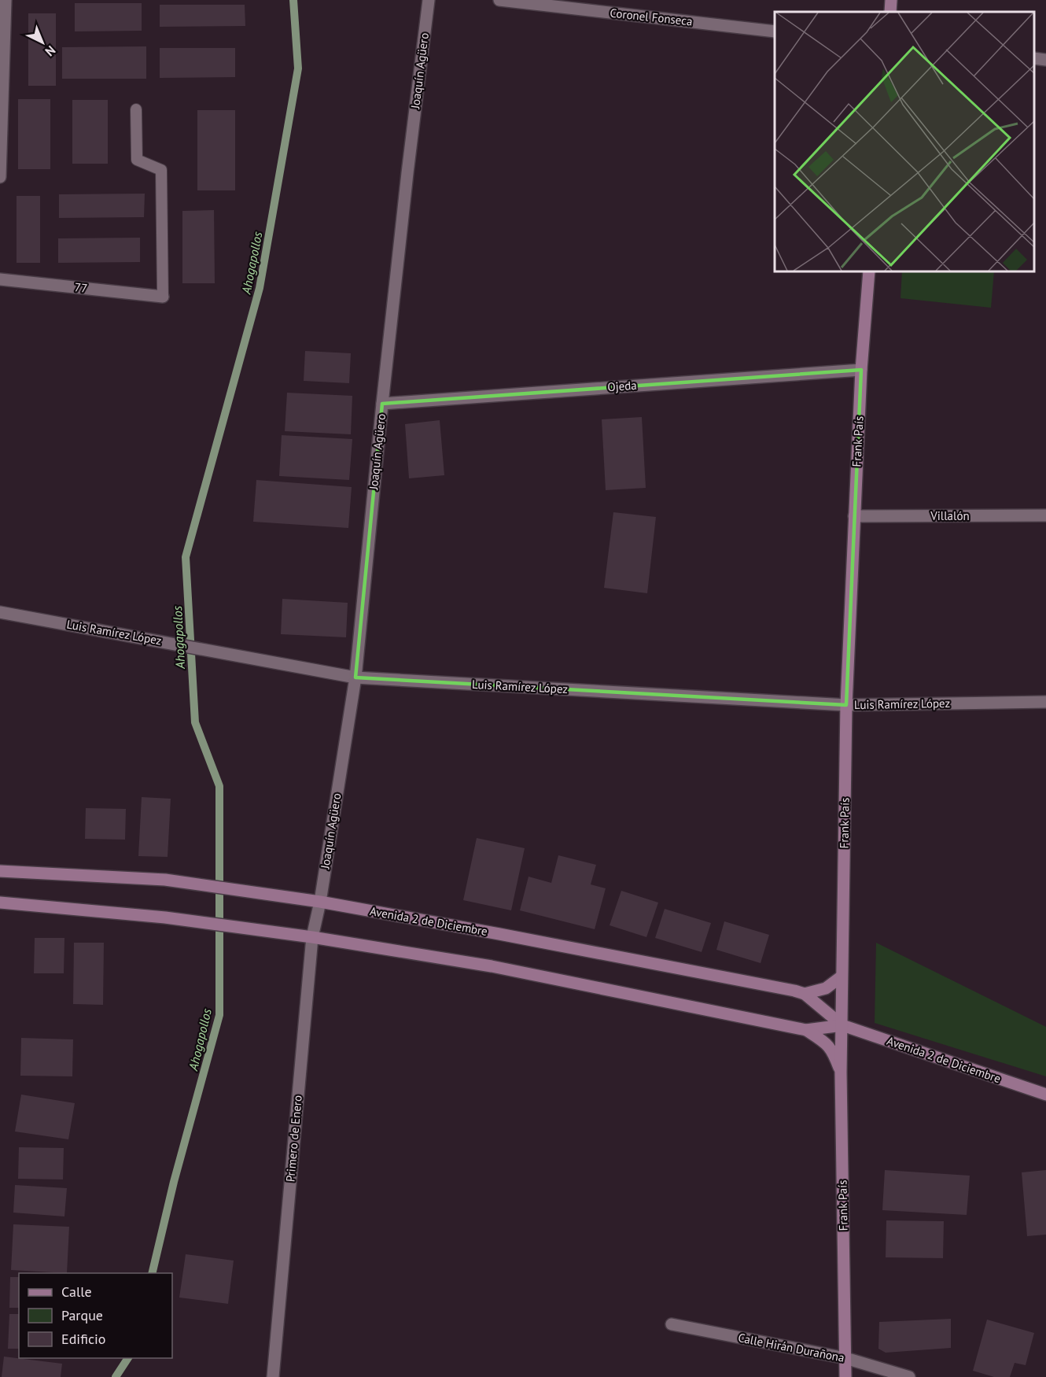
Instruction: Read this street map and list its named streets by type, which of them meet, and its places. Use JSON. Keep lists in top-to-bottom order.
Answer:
{
  "streets": {
    "main road": ["Frank País", "Avenida 2 de Diciembre"],
    "street": [
      "Coronel Fonseca",
      "Joaquín Agüero",
      "77",
      "Ojeda",
      "Villalón",
      "Luis Ramírez López",
      "Primero de Enero",
      "Calle Hirán Durañona"
    ]
  },
  "crossings": [
    ["Joaquín Agüero", "Ojeda"],
    ["Joaquín Agüero", "Luis Ramírez López"],
    ["Joaquín Agüero", "Avenida 2 de Diciembre"],
    ["Joaquín Agüero", "Primero de Enero"],
    ["Ojeda", "Frank País"],
    ["Frank País", "Villalón"],
    ["Frank País", "Luis Ramírez López"],
    ["Frank País", "Avenida 2 de Diciembre"],
    ["Frank País", "Calle Hirán Durañona"],
    ["Avenida 2 de Diciembre", "Primero de Enero"]
  ],
  "water": ["Ahogapollos"],
  "legend": ["Calle", "Parque", "Edificio"],
  "north": "bottom right"
}
